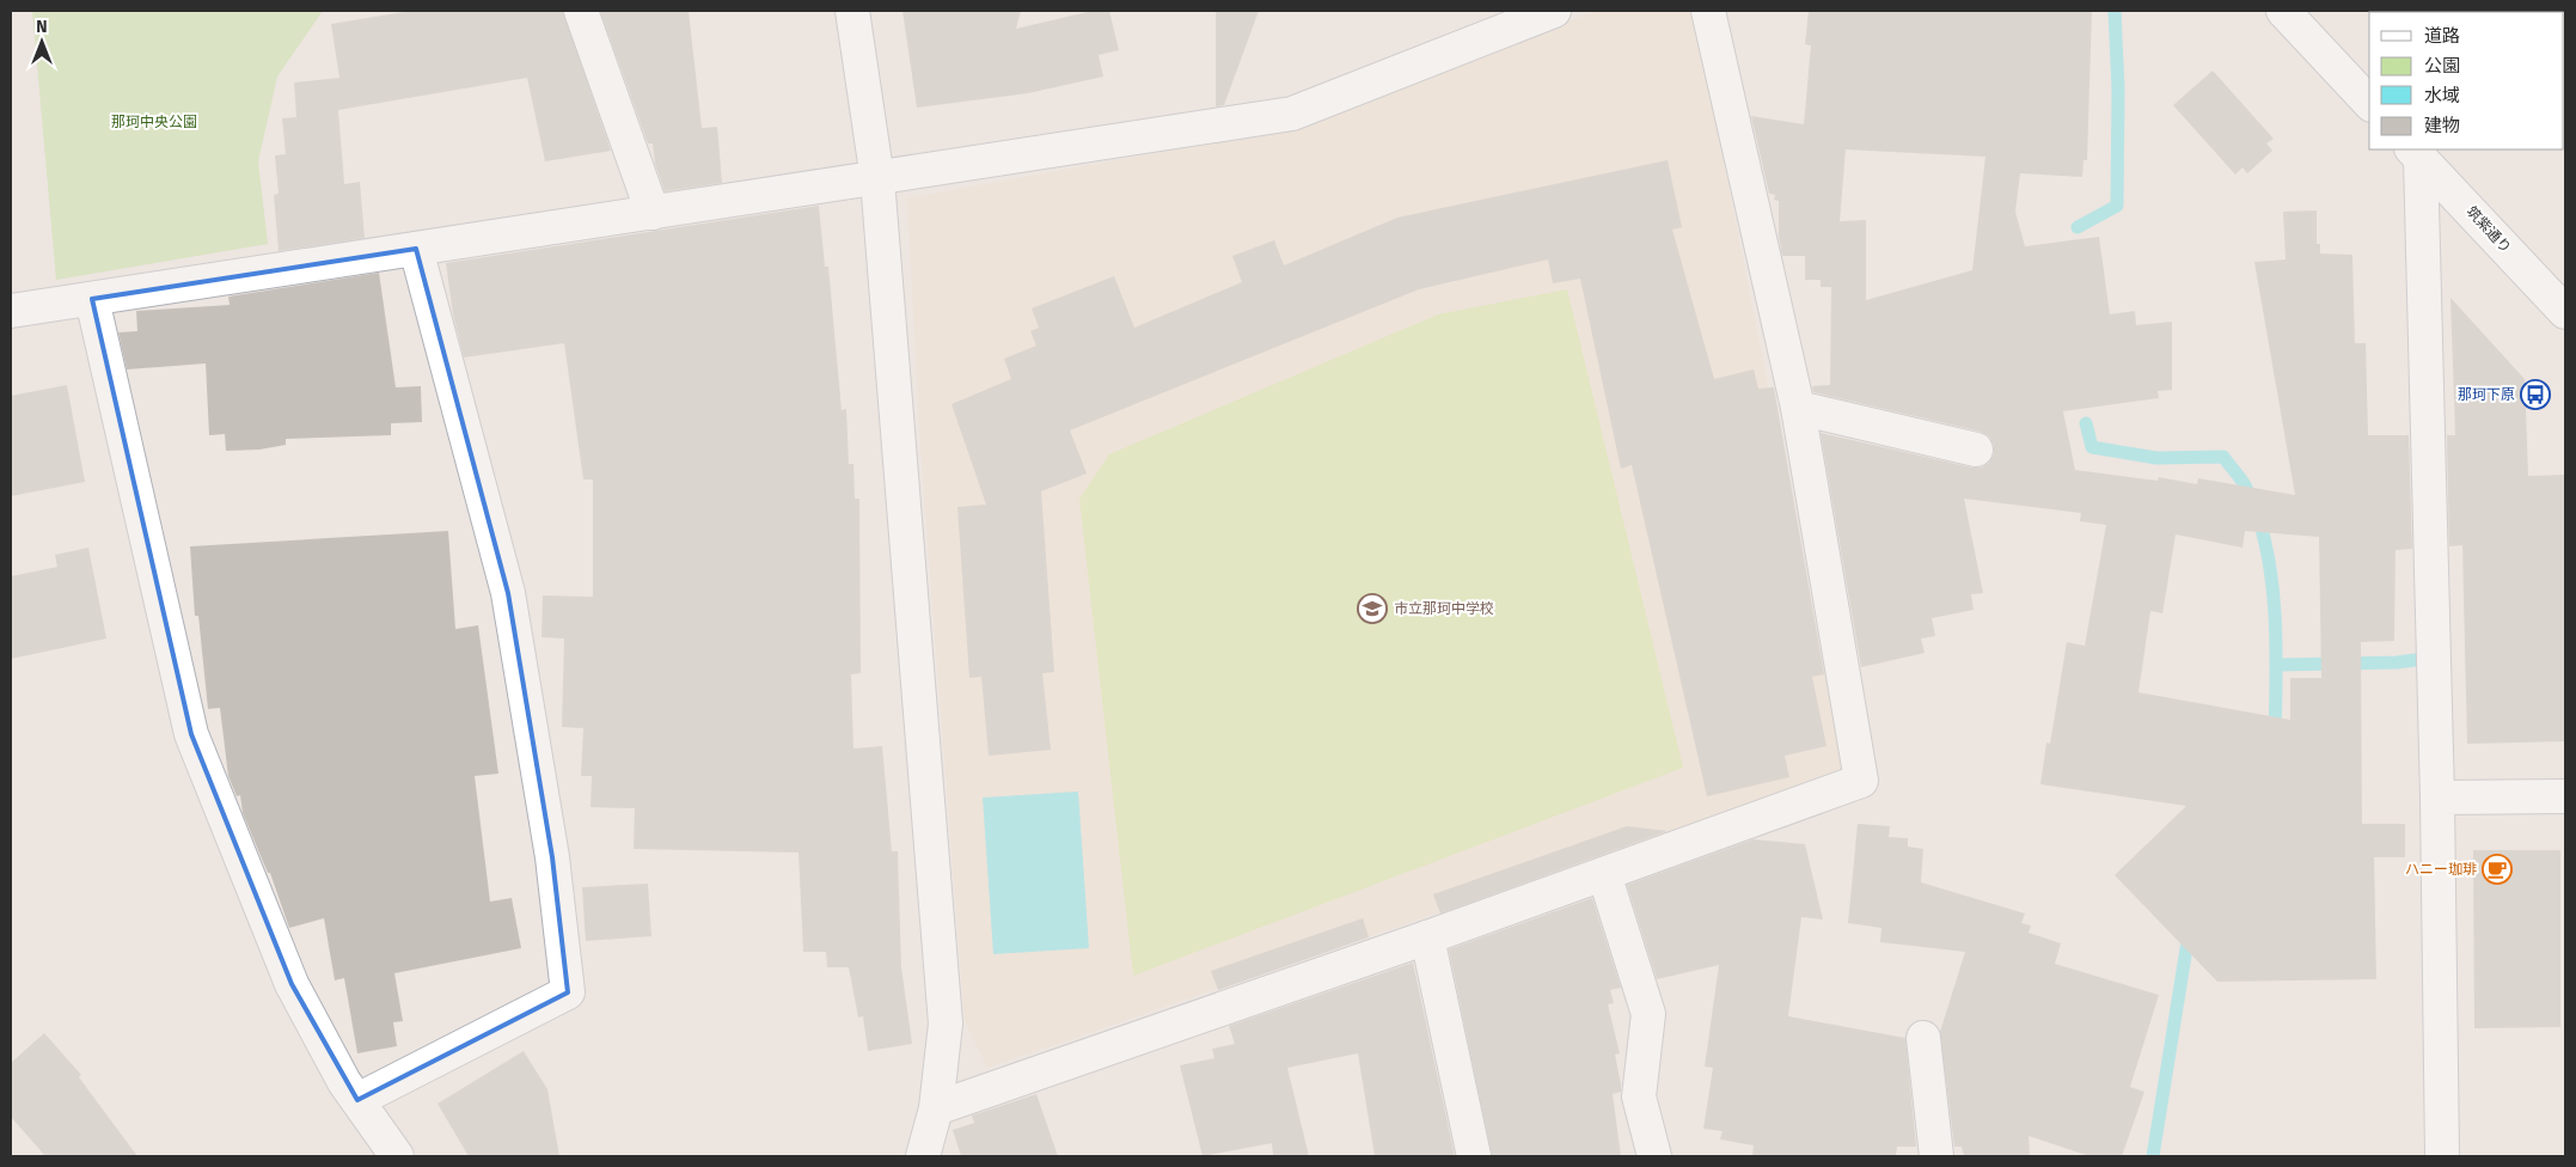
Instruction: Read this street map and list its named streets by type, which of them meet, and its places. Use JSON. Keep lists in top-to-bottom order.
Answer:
{
  "streets": {
    "street": ["筑紫通り"]
  },
  "parks": ["那珂中央公園"],
  "places": {
    "bus stop": ["那珂下原"],
    "school or university": ["市立那珂中学校"],
    "cafe": ["ハニー珈琲"]
  },
  "legend": [
    "道路",
    "公園",
    "水域",
    "建物"
  ],
  "north": "top"
}
